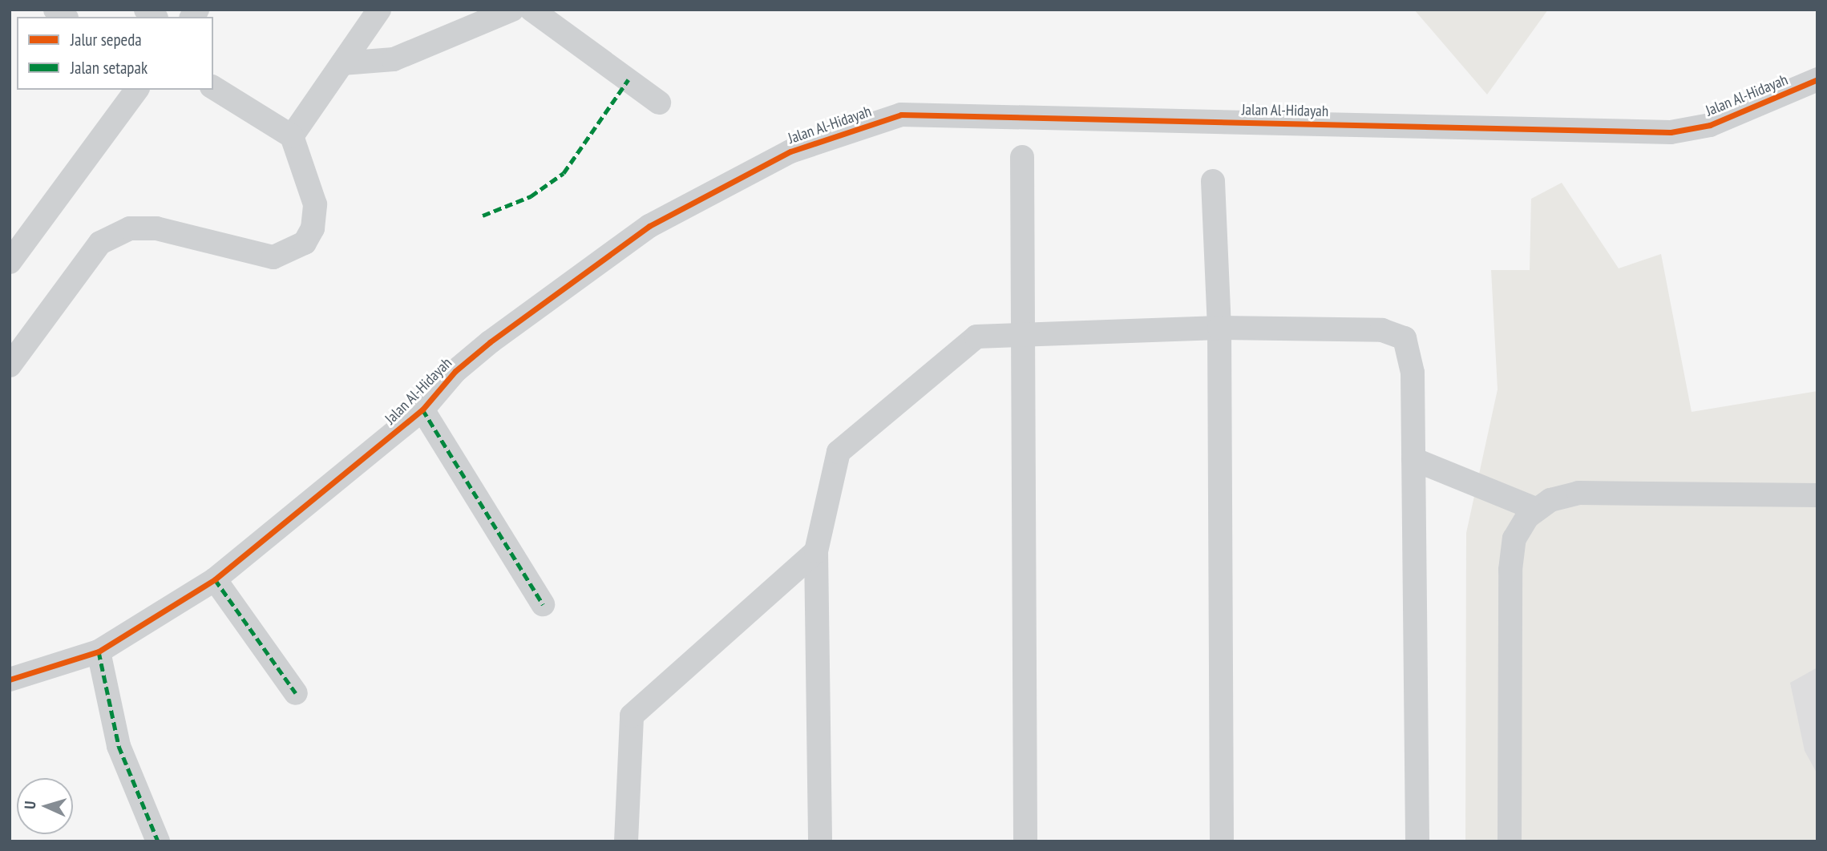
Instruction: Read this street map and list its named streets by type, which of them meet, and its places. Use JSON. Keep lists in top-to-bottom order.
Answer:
{
  "streets": {
    "street": ["Jalan Al-Hidayah"]
  },
  "legend": ["Jalur sepeda", "Jalan setapak"],
  "north": "left"
}
